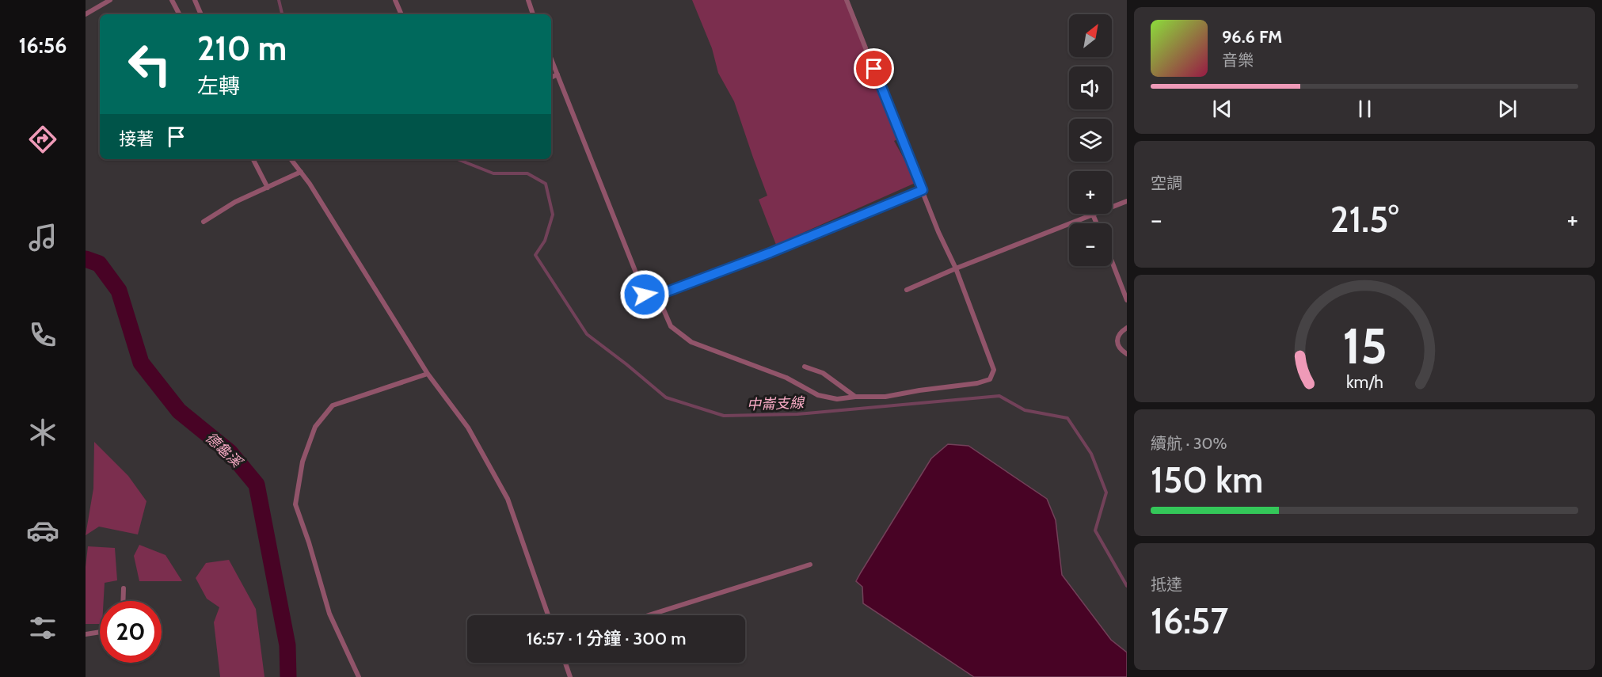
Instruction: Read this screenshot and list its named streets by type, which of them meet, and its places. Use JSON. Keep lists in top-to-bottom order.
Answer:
{
  "water": ["中崙支線", "德龜溪"],
  "north": "top right",
  "page": {
    "tabs": "16:56",
    "map_buttons": ["+", "−"],
    "turn": ["210 m", "左轉"],
    "song": ["96.6 FM", "音樂"],
    "then": "接著",
    "tile": [
      "空調",
      ["續航 · 30%", "150 km"],
      ["抵達", "16:57"]
    ],
    "heat": ["−", "21.5°", "+"],
    "limit": "20",
    "trip": "16:57 · 1 分鐘 · 300 m",
    "gauge": ["15", "km/h"]
  }
}
